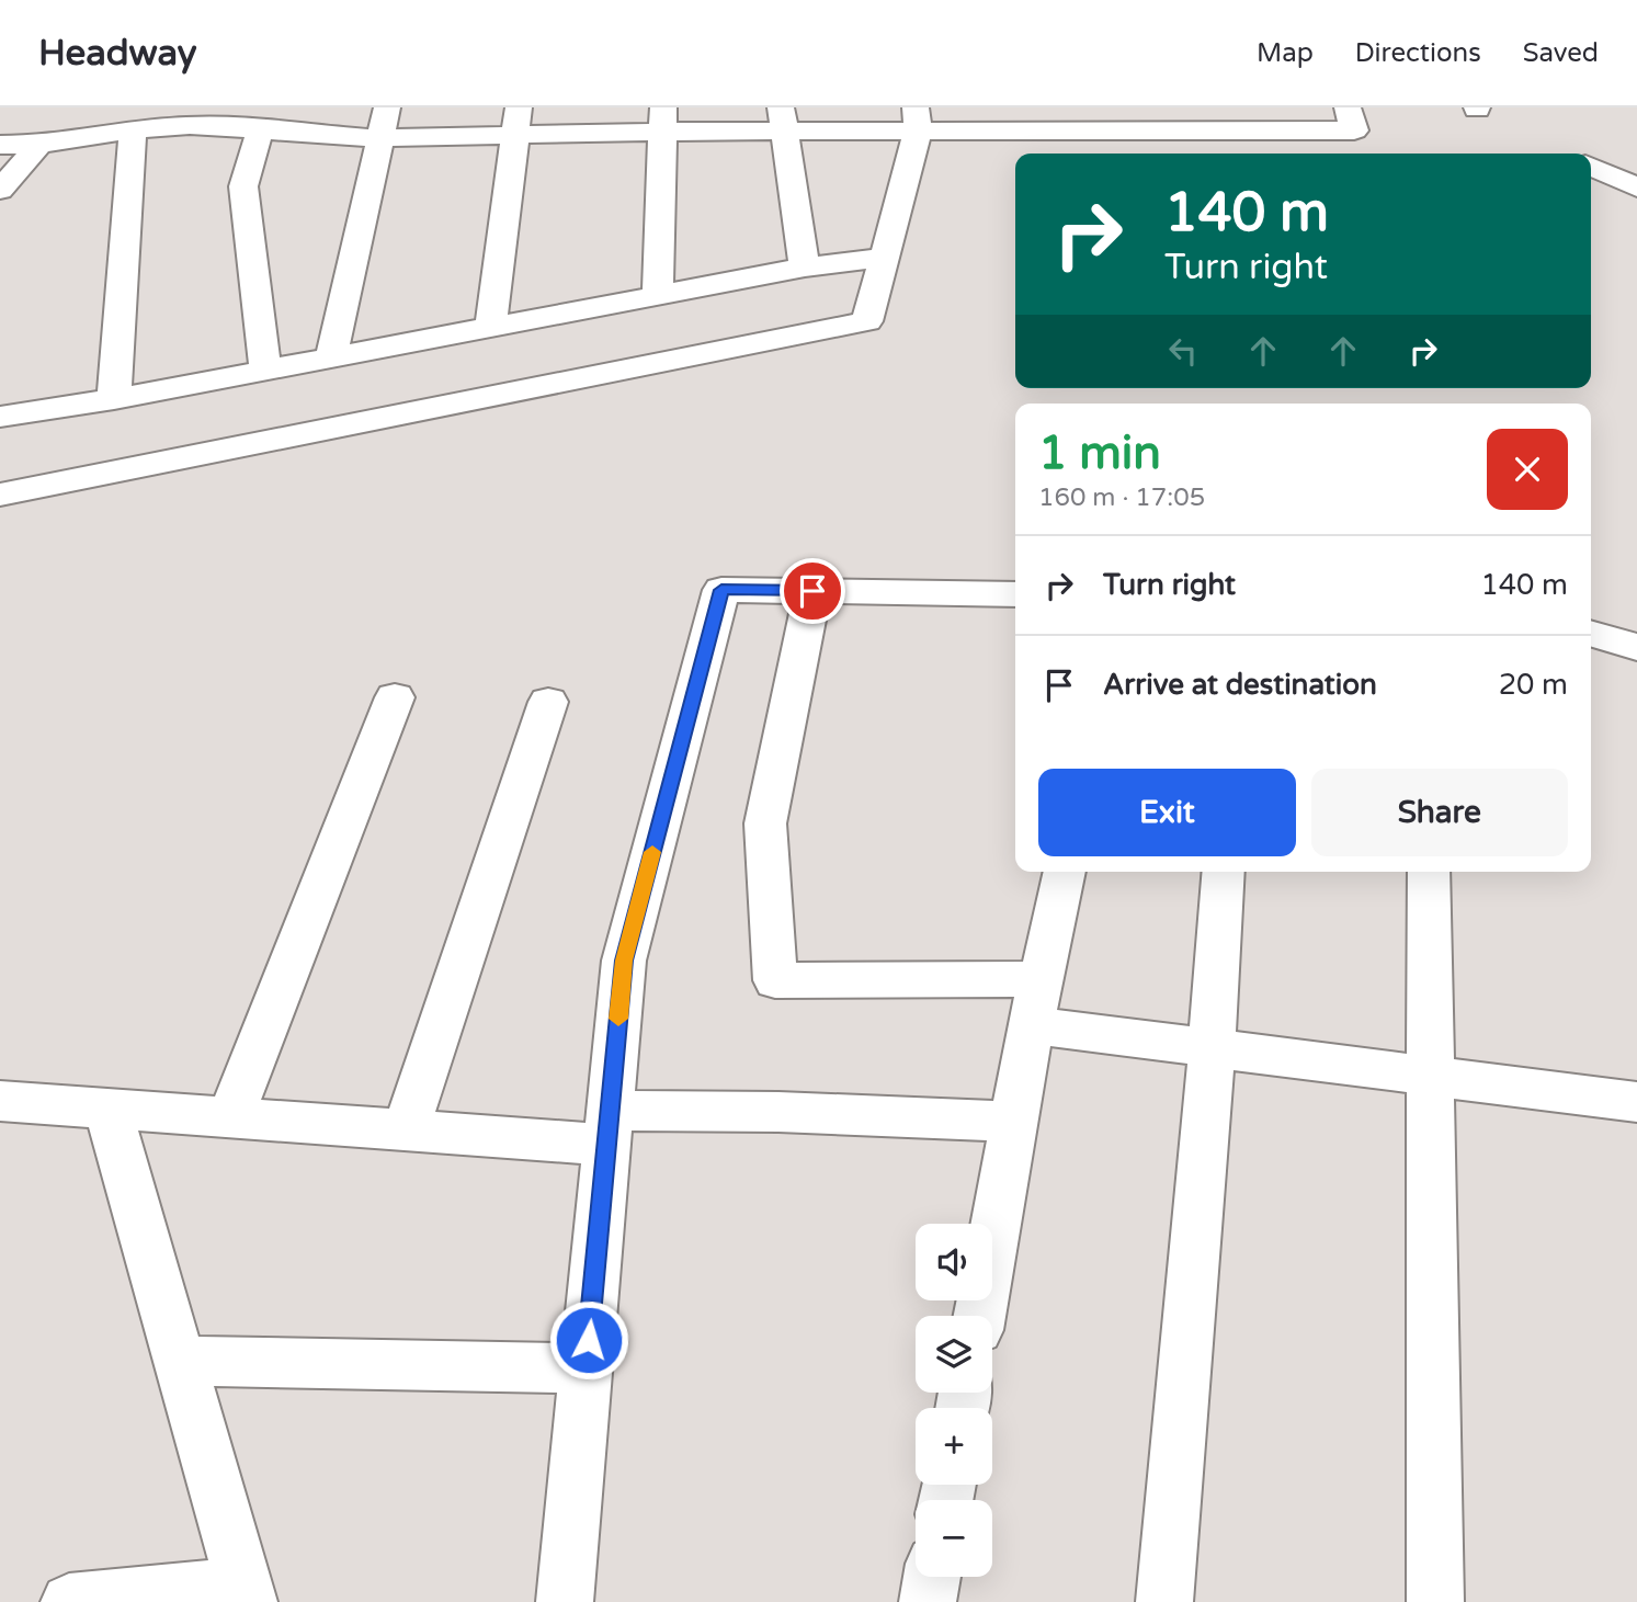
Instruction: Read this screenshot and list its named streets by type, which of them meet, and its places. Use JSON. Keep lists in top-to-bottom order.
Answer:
{
  "page": {
    "header": "Headway",
    "nav": ["Map", "Directions", "Saved"],
    "turn": ["140 m", "Turn right"],
    "heading": ["1 min", "160 m · 17:05"],
    "list": [
      {
        "name": "Turn right",
        "value": "140 m"
      },
      {
        "name": "Arrive at destination",
        "value": "20 m"
      }
    ],
    "buttons": ["Exit", "Share"],
    "map_buttons": ["+", "−"]
  }
}
